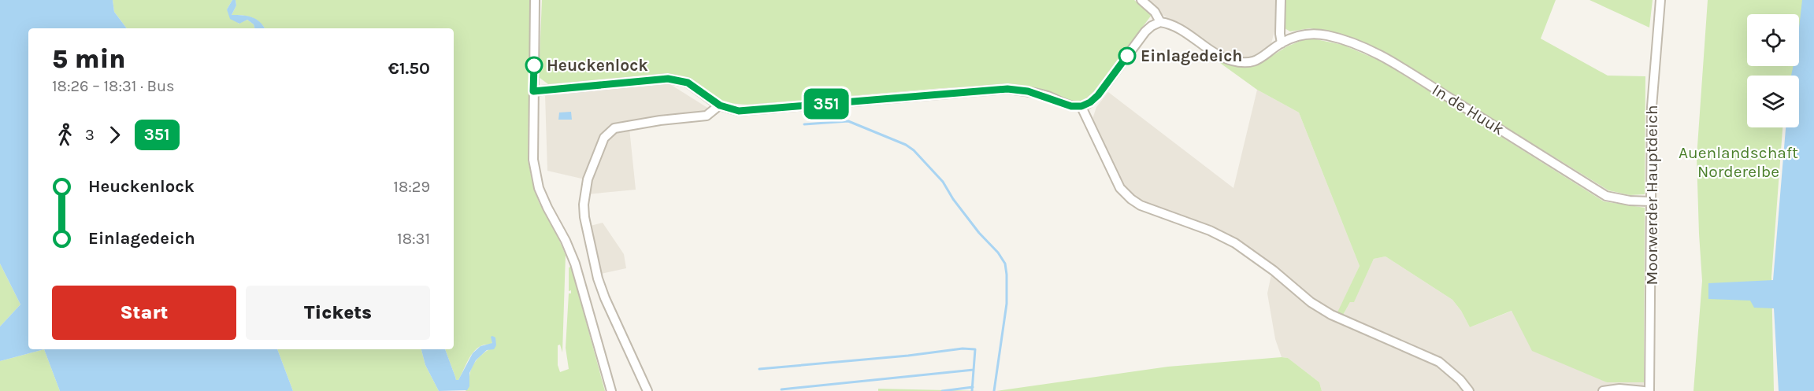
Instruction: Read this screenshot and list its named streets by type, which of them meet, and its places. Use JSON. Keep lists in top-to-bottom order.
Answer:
{
  "streets": {
    "street": ["In de Huuk", "Moorwerder Hauptdeich"]
  },
  "crossings": [
    ["In de Huuk", "Moorwerder Hauptdeich"]
  ],
  "parks": ["Auenlandschaft Norderelbe"],
  "places": ["Einlagedeich", "Heuckenlock"],
  "lines": ["bus line 351"],
  "page": {
    "on_map": "351",
    "heading": ["5 min", "18:26 – 18:31 · Bus", "€1.50"],
    "legs": ["3", "351"],
    "list": [
      {
        "name": "Heuckenlock",
        "value": "18:29"
      },
      {
        "name": "Einlagedeich",
        "value": "18:31"
      }
    ],
    "buttons": ["Start", "Tickets"]
  }
}
